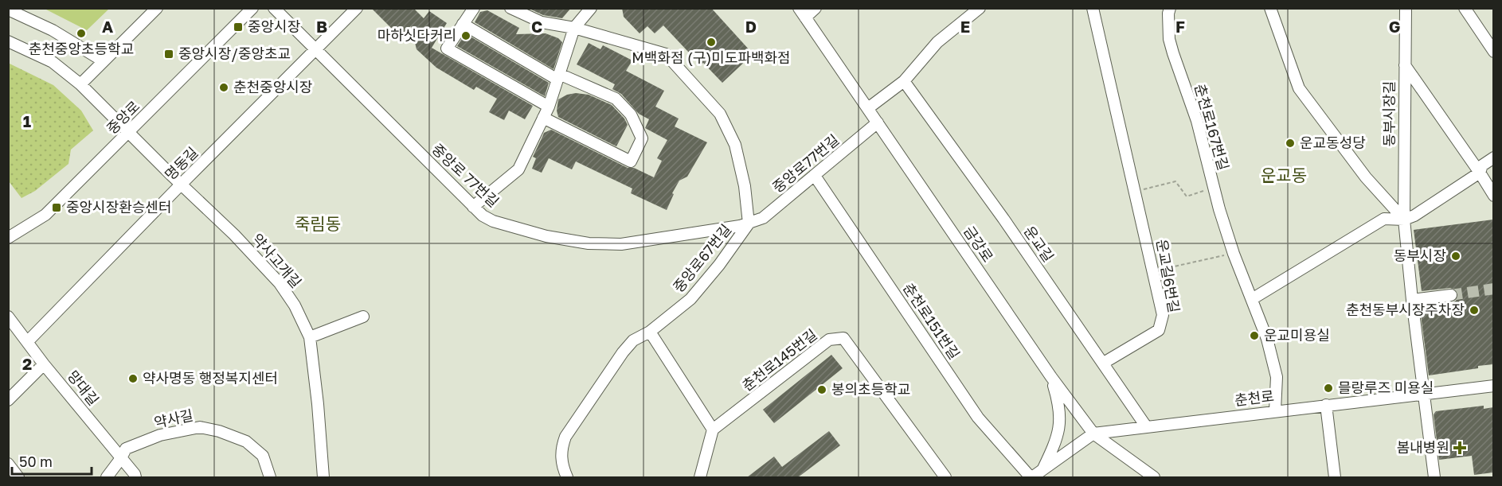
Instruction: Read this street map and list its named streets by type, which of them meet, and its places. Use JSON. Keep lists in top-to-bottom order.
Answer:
{
  "streets": {
    "street": [
      "동부시장길",
      "중앙로",
      "춘천로167번길",
      "명동길",
      "중앙로77번길",
      "중앙로 77번길",
      "금강로",
      "운교길",
      "중앙로67번길",
      "약사고개길",
      "운교길6번길",
      "춘천로151번길",
      "춘천로145번길",
      "망대길",
      "춘천로",
      "약사길"
    ]
  },
  "crossings": [
    ["동부시장길", "춘천로"],
    ["중앙로", "약사고개길"],
    ["춘천로167번길", "춘천로"],
    ["명동길", "중앙로 77번길"],
    ["명동길", "약사고개길"],
    ["명동길", "망대길"],
    ["중앙로77번길", "중앙로 77번길"],
    ["중앙로77번길", "금강로"],
    ["중앙로77번길", "중앙로67번길"],
    ["중앙로77번길", "춘천로151번길"],
    ["중앙로 77번길", "중앙로67번길"],
    ["금강로", "춘천로"],
    ["운교길", "운교길6번길"],
    ["운교길", "춘천로"],
    ["춘천로151번길", "춘천로"],
    ["망대길", "약사길"]
  ],
  "districts": ["운교동", "죽림동"],
  "places": {
    "transit": ["중앙시장", "중앙시장/중앙초교", "중앙시장환승센터"],
    "other": [
      "춘천중앙초등학교",
      "마하싯다커리",
      "M백화점 (구)미도파백화점",
      "춘천중앙시장",
      "운교동성당",
      "동부시장",
      "춘천동부시장주차장",
      "운교미용실",
      "약사명동 행정복지센터",
      "믈랑루즈 미용실",
      "봉의초등학교"
    ],
    "health": ["봄내병원"]
  },
  "scale_bar": "50 m",
  "grid": {
    "columns": [
      "A",
      "B",
      "C",
      "D",
      "E",
      "F",
      "G"
    ],
    "rows": ["1", "2"]
  }
}
